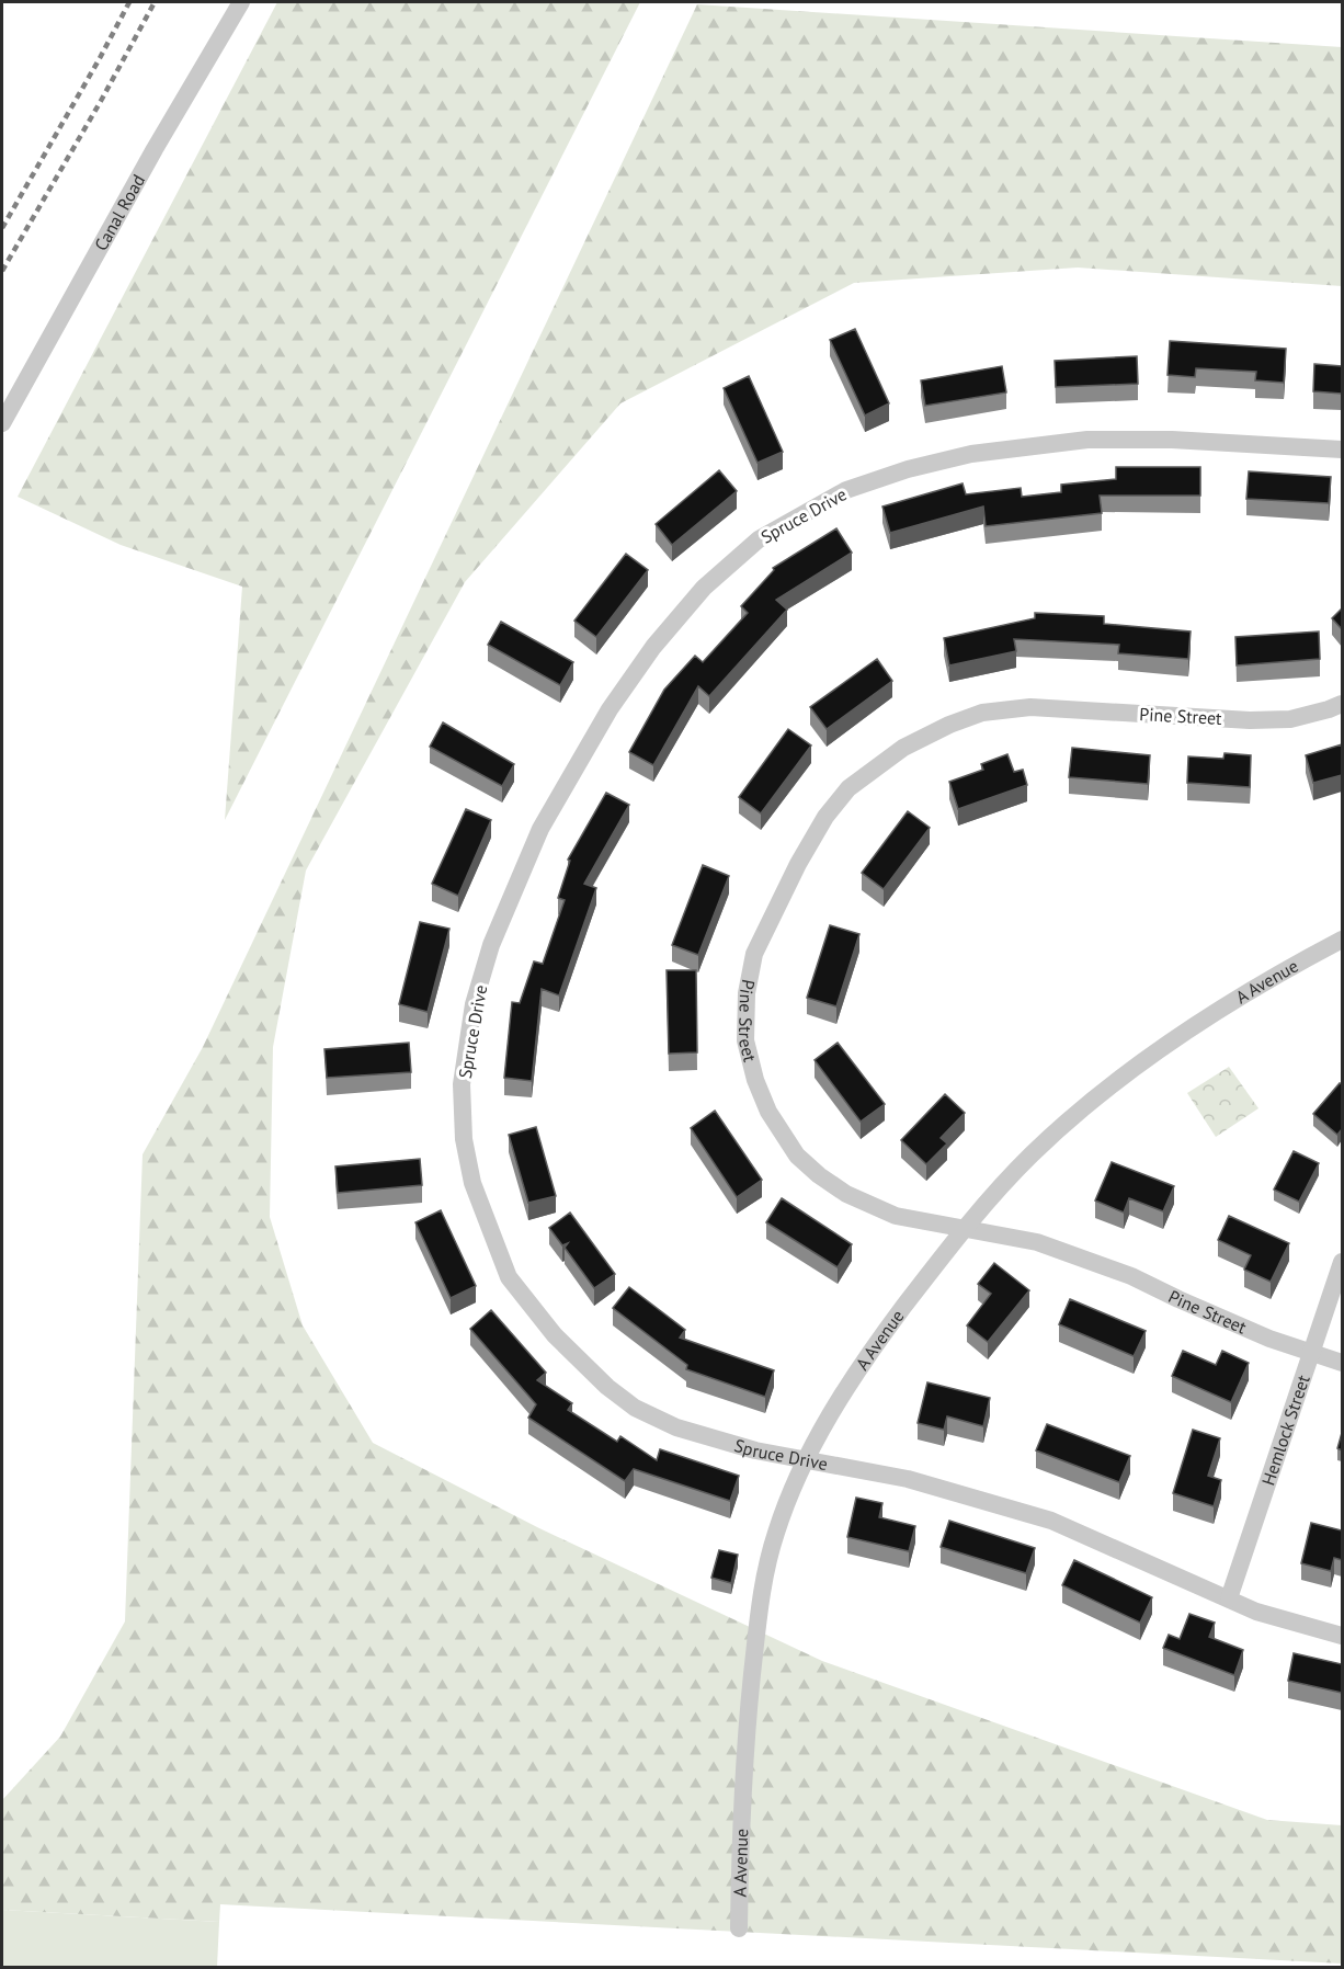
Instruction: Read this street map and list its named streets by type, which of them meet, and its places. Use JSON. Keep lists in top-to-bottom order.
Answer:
{
  "streets": {
    "street": [
      "Canal Road",
      "Spruce Drive",
      "Pine Street",
      "A Avenue",
      "Hemlock Street"
    ]
  },
  "crossings": [
    ["Spruce Drive", "A Avenue"],
    ["Spruce Drive", "Hemlock Street"],
    ["Pine Street", "A Avenue"],
    ["Pine Street", "Hemlock Street"]
  ]
}
